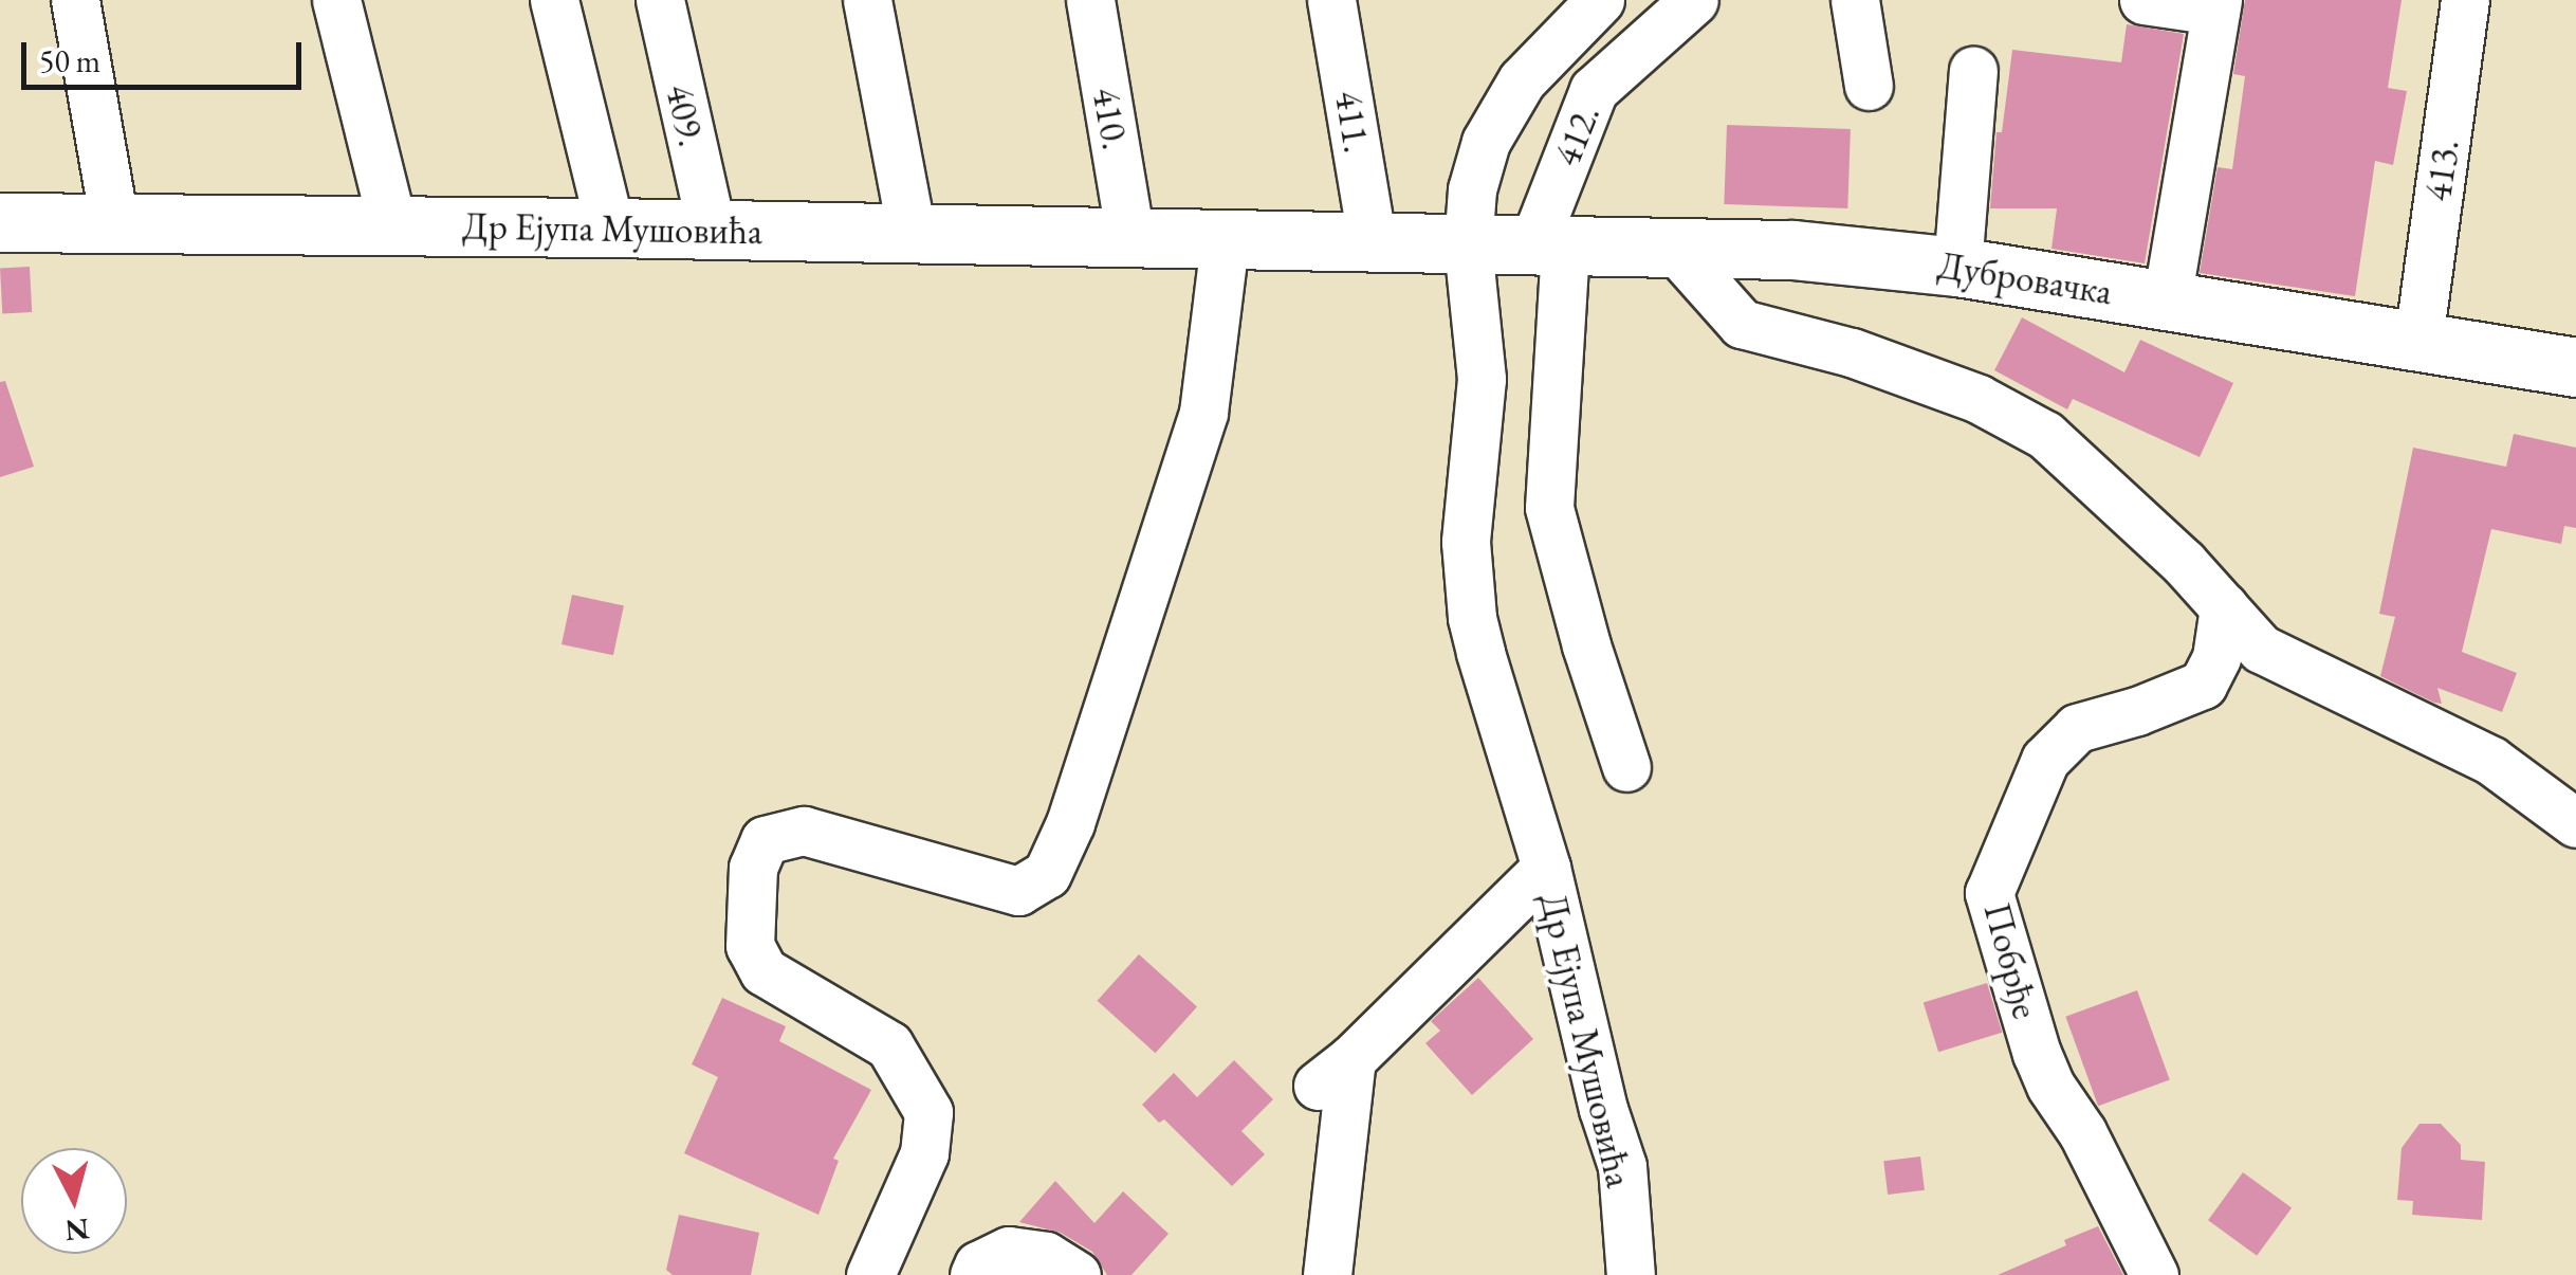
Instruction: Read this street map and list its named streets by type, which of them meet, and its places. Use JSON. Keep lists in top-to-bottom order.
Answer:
{
  "streets": {
    "main road": ["Др Ејупа Мушовића", "Дубровачка"],
    "street": [
      "409.",
      "410.",
      "411.",
      "412.",
      "413.",
      "Побрђе"
    ]
  },
  "crossings": [
    ["409.", "Др Ејупа Мушовића"],
    ["410.", "Др Ејупа Мушовића"],
    ["411.", "Др Ејупа Мушовића"],
    ["412.", "Дубровачка"],
    ["413.", "Дубровачка"],
    ["Др Ејупа Мушовића", "Дубровачка"]
  ],
  "scale_bar": "50 m",
  "north": "bottom"
}
